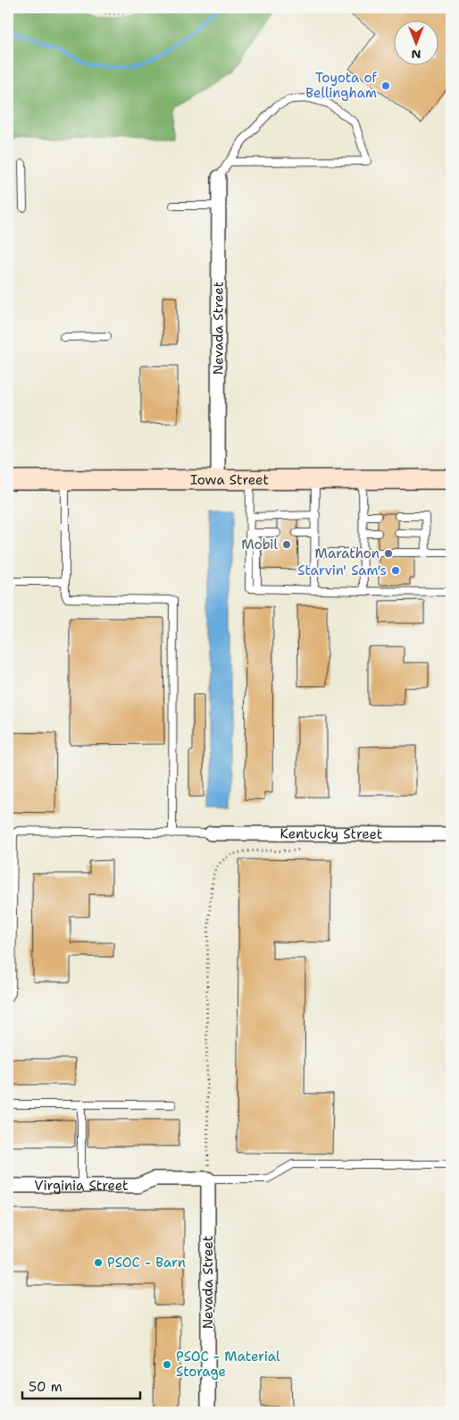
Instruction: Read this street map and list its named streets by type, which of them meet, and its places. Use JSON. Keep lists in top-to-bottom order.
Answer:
{
  "streets": {
    "main road": ["Iowa Street"],
    "street": ["Nevada Street", "Kentucky Street", "Virginia Street"]
  },
  "crossings": [
    ["Nevada Street", "Iowa Street"],
    ["Nevada Street", "Virginia Street"]
  ],
  "places": [
    "Toyota of Bellingham",
    "Mobil",
    "Marathon",
    "Starvin' Sam's",
    "PSOC - Barn",
    "PSOC - Material Storage"
  ],
  "scale_bar": "50 m",
  "north": "bottom"
}
